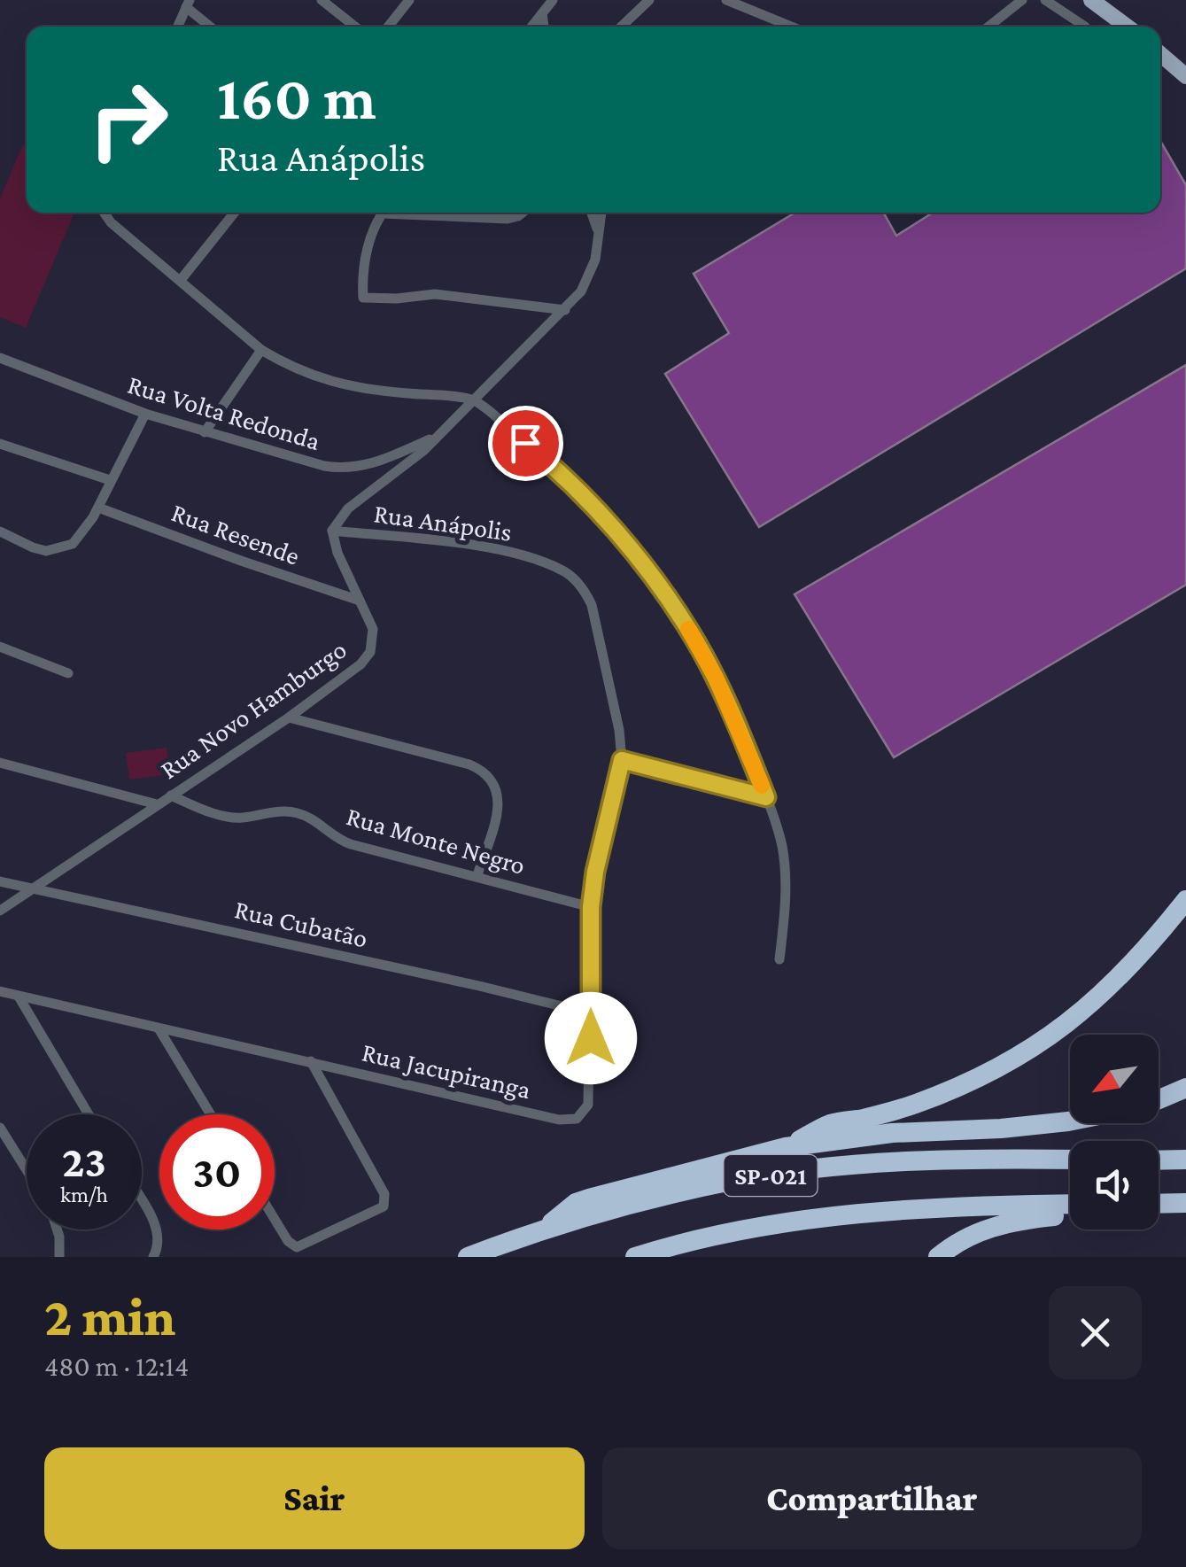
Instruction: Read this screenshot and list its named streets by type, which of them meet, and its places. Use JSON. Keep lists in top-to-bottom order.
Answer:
{
  "streets": {
    "highway": ["SP-021"],
    "street": [
      "Rua Volta Redonda",
      "Rua Anápolis",
      "Rua Resende",
      "Rua Novo Hamburgo",
      "Rua Monte Negro",
      "Rua Cubatão",
      "Rua Jacupiranga"
    ]
  },
  "crossings": [
    ["Rua Anápolis", "Rua Novo Hamburgo"],
    ["Rua Anápolis", "Rua Jacupiranga"],
    ["Rua Resende", "Rua Novo Hamburgo"],
    ["Rua Novo Hamburgo", "Rua Monte Negro"],
    ["Rua Novo Hamburgo", "Rua Cubatão"],
    ["Rua Monte Negro", "Rua Jacupiranga"],
    ["Rua Cubatão", "Rua Jacupiranga"]
  ],
  "north": "bottom left",
  "page": {
    "turn": ["160 m", "Rua Anápolis"],
    "speed": "23 km/h",
    "limit": "30",
    "heading": ["2 min", "480 m · 12:14"],
    "buttons": ["Sair", "Compartilhar"]
  }
}
